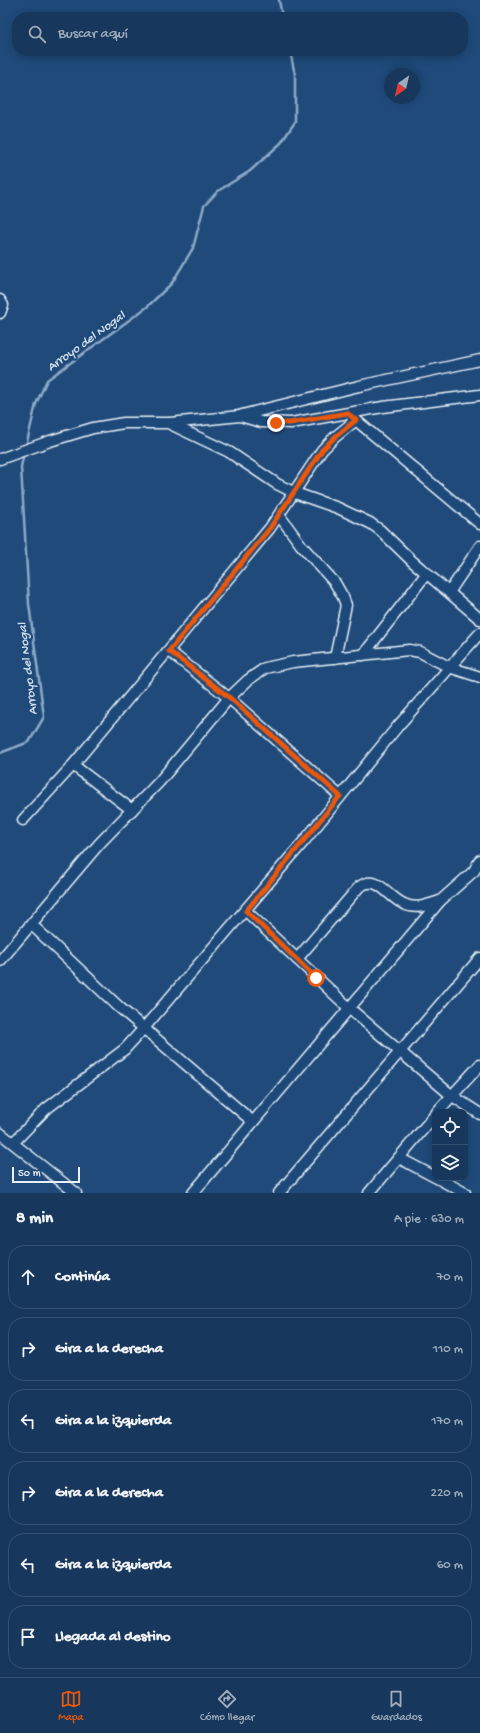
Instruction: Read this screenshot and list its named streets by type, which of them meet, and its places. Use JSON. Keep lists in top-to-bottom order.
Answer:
{
  "water": ["Arroyo del Nogal"],
  "scale_bar": "50 m",
  "north": "bottom left",
  "page": {
    "search": "Buscar aquí",
    "scale": "50 m",
    "heading": ["8 min", "A pie · 630 m"],
    "list": [
      ["Continúa", "70 m"],
      ["Gira a la derecha", "110 m"],
      ["Gira a la izquierda", "170 m"],
      ["Gira a la derecha", "220 m"],
      ["Gira a la izquierda", "60 m"],
      "Llegada al destino"
    ],
    "nav": ["Mapa", "Cómo llegar", "Guardados"]
  }
}
